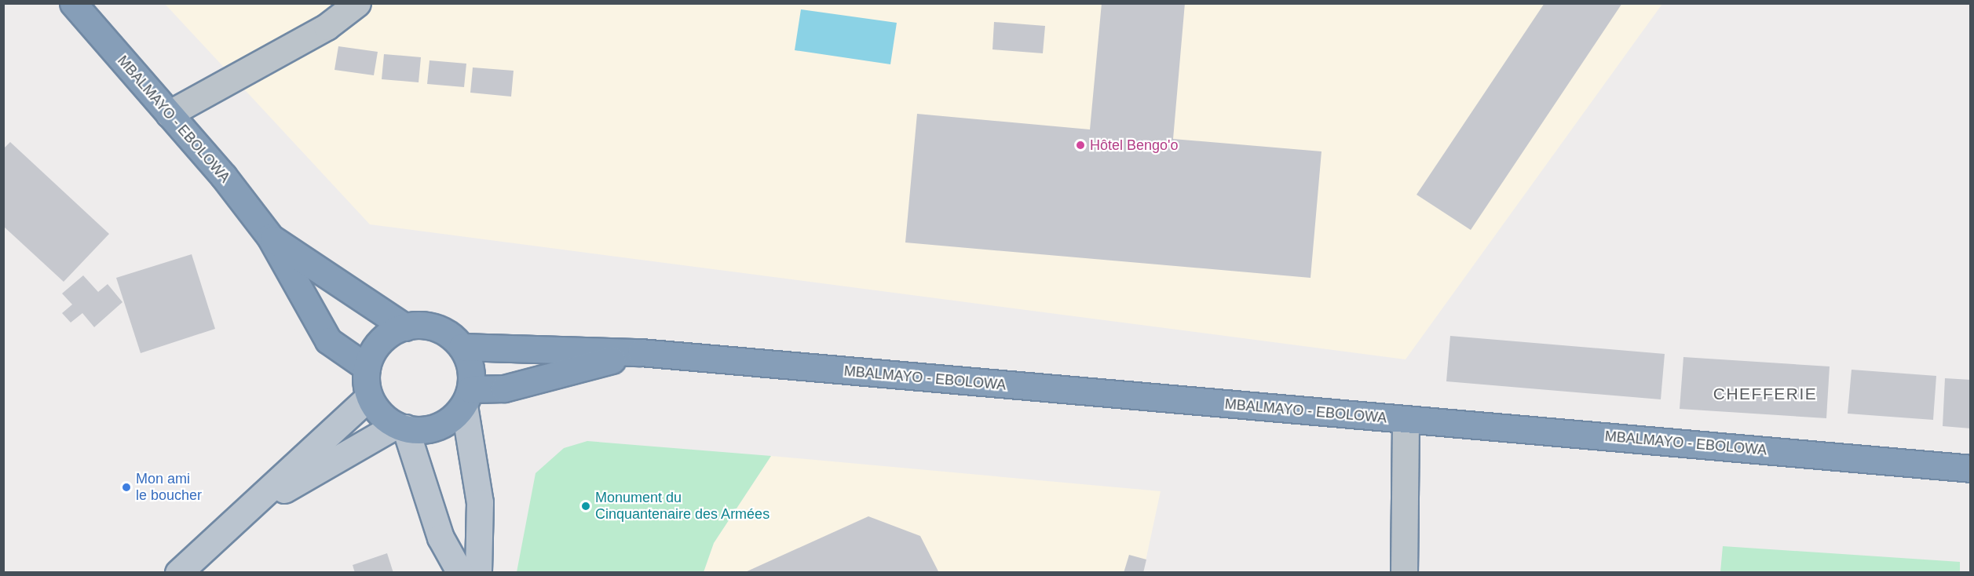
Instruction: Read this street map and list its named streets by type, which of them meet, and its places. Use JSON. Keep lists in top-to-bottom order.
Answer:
{
  "streets": {
    "highway": ["MBALMAYO - EBOLOWA"]
  },
  "districts": ["CHEFFERIE"],
  "places": ["Hôtel Bengo'o", "Mon ami le boucher", "Monument du Cinquantenaire des Armées"]
}
